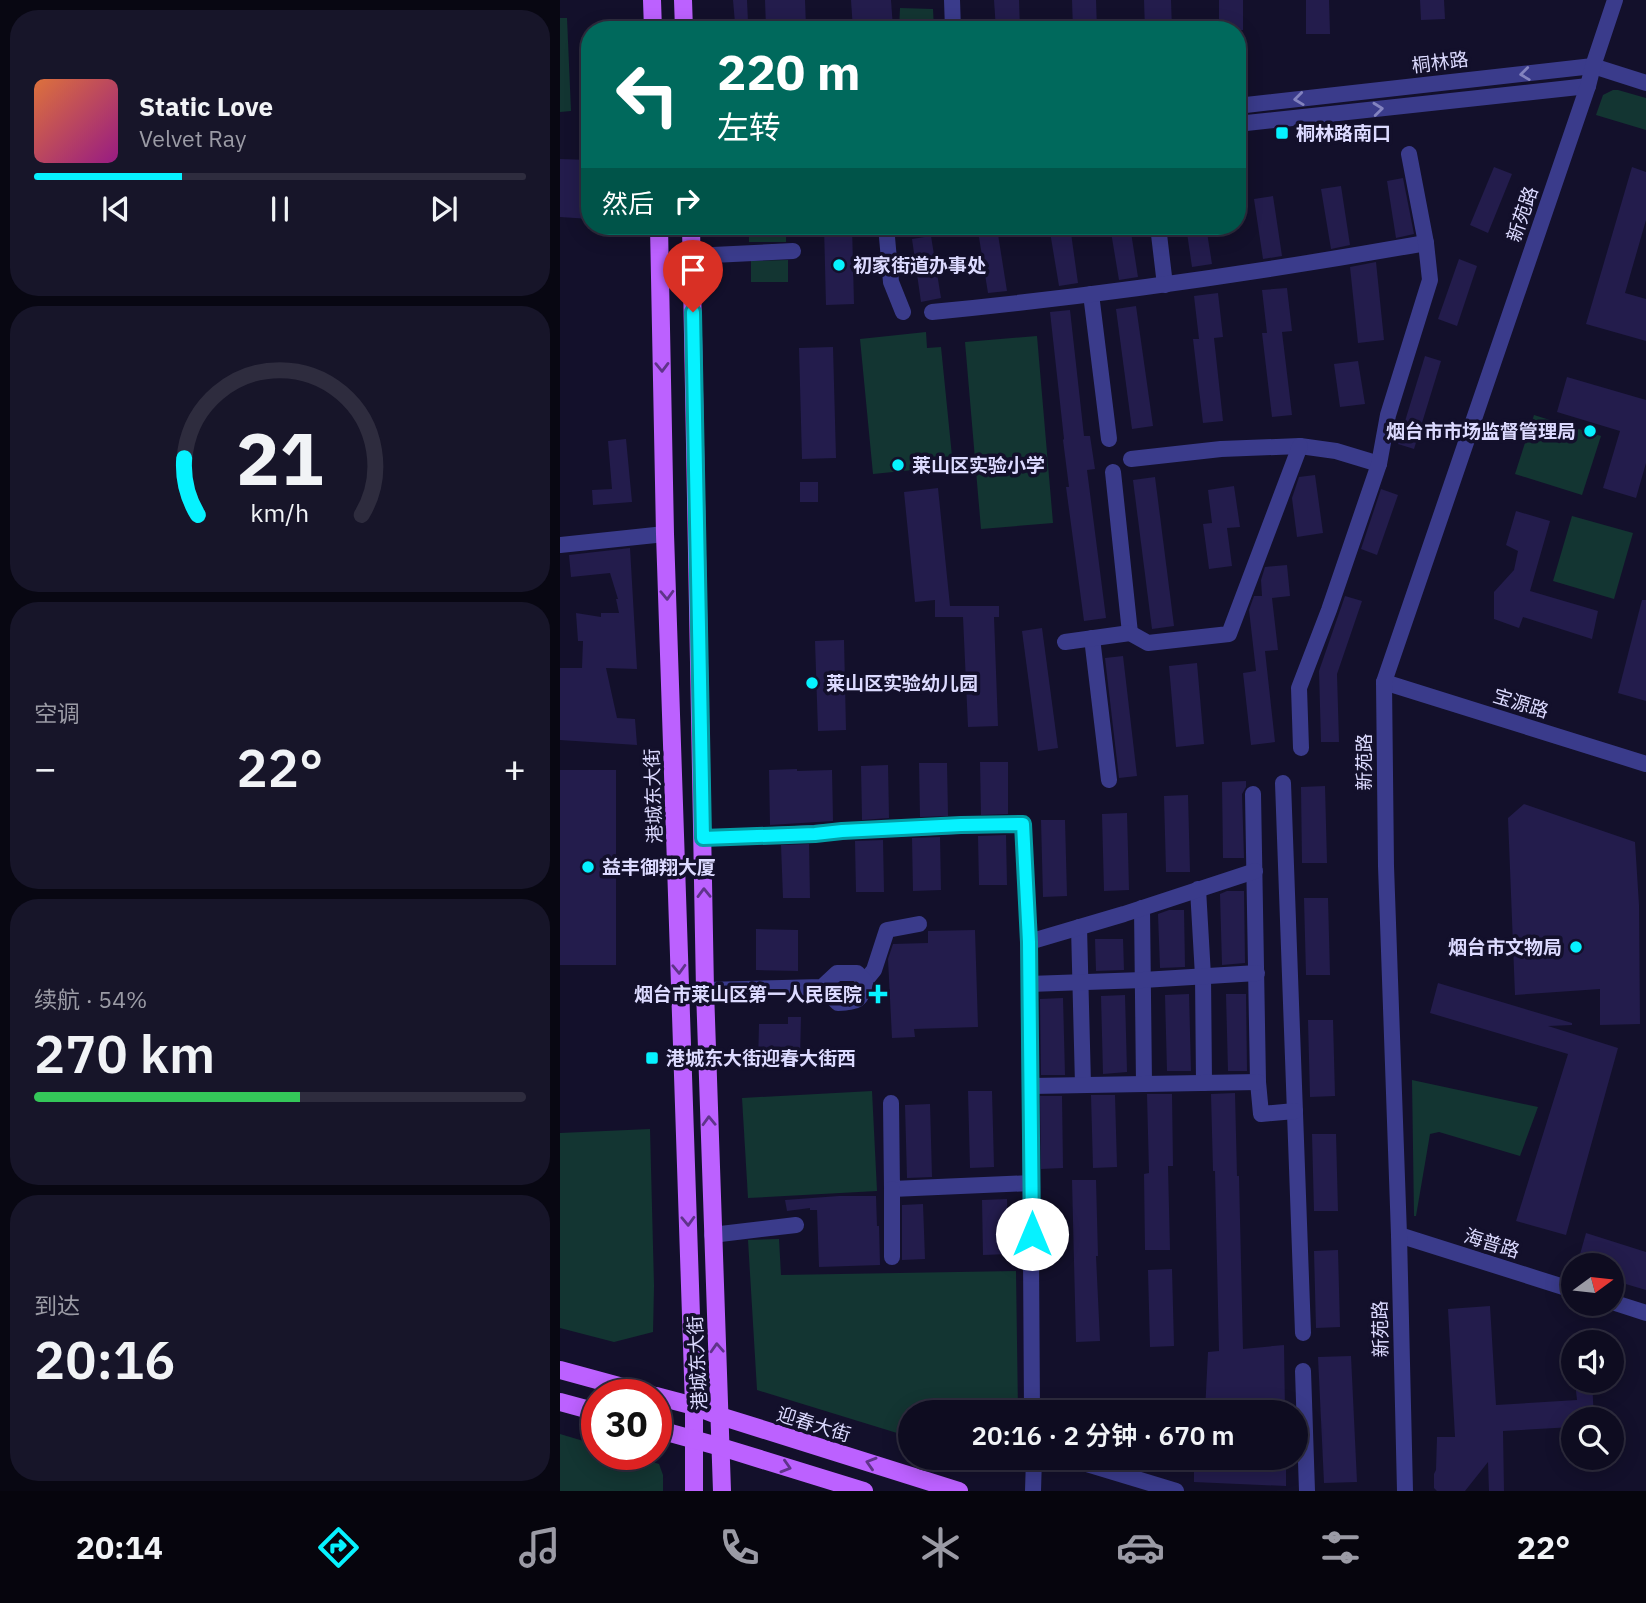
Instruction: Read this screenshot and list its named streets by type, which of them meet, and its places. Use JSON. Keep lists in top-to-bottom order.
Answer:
{
  "streets": {
    "main road": ["港城东大街", "迎春大街"],
    "street": [
      "桐林路",
      "新苑路",
      "宝源路",
      "海普路"
    ]
  },
  "crossings": [
    ["桐林路", "新苑路"],
    ["新苑路", "宝源路"],
    ["新苑路", "海普路"],
    ["港城东大街", "迎春大街"]
  ],
  "places": {
    "transit": ["桐林路南口", "港城东大街迎春大街西"],
    "other": [
      "初家街道办事处",
      "烟台市市场监督管理局",
      "莱山区实验小学",
      "莱山区实验幼儿园",
      "益丰御翔大厦",
      "烟台市文物局"
    ],
    "health": ["烟台市莱山区第一人民医院"]
  },
  "north": "right",
  "page": {
    "turn": ["220 m", "左转"],
    "song": ["Static Love", "Velvet Ray"],
    "then": "然后",
    "tile": [
      "空调",
      ["续航 · 54%", "270 km"],
      ["到达", "20:16"]
    ],
    "heat": ["−", "22°", "+"],
    "limit": "30",
    "trip": "20:16 · 2 分钟 · 670 m",
    "tabs": ["20:14", "22°"],
    "gauge": ["21", "km/h"]
  }
}
